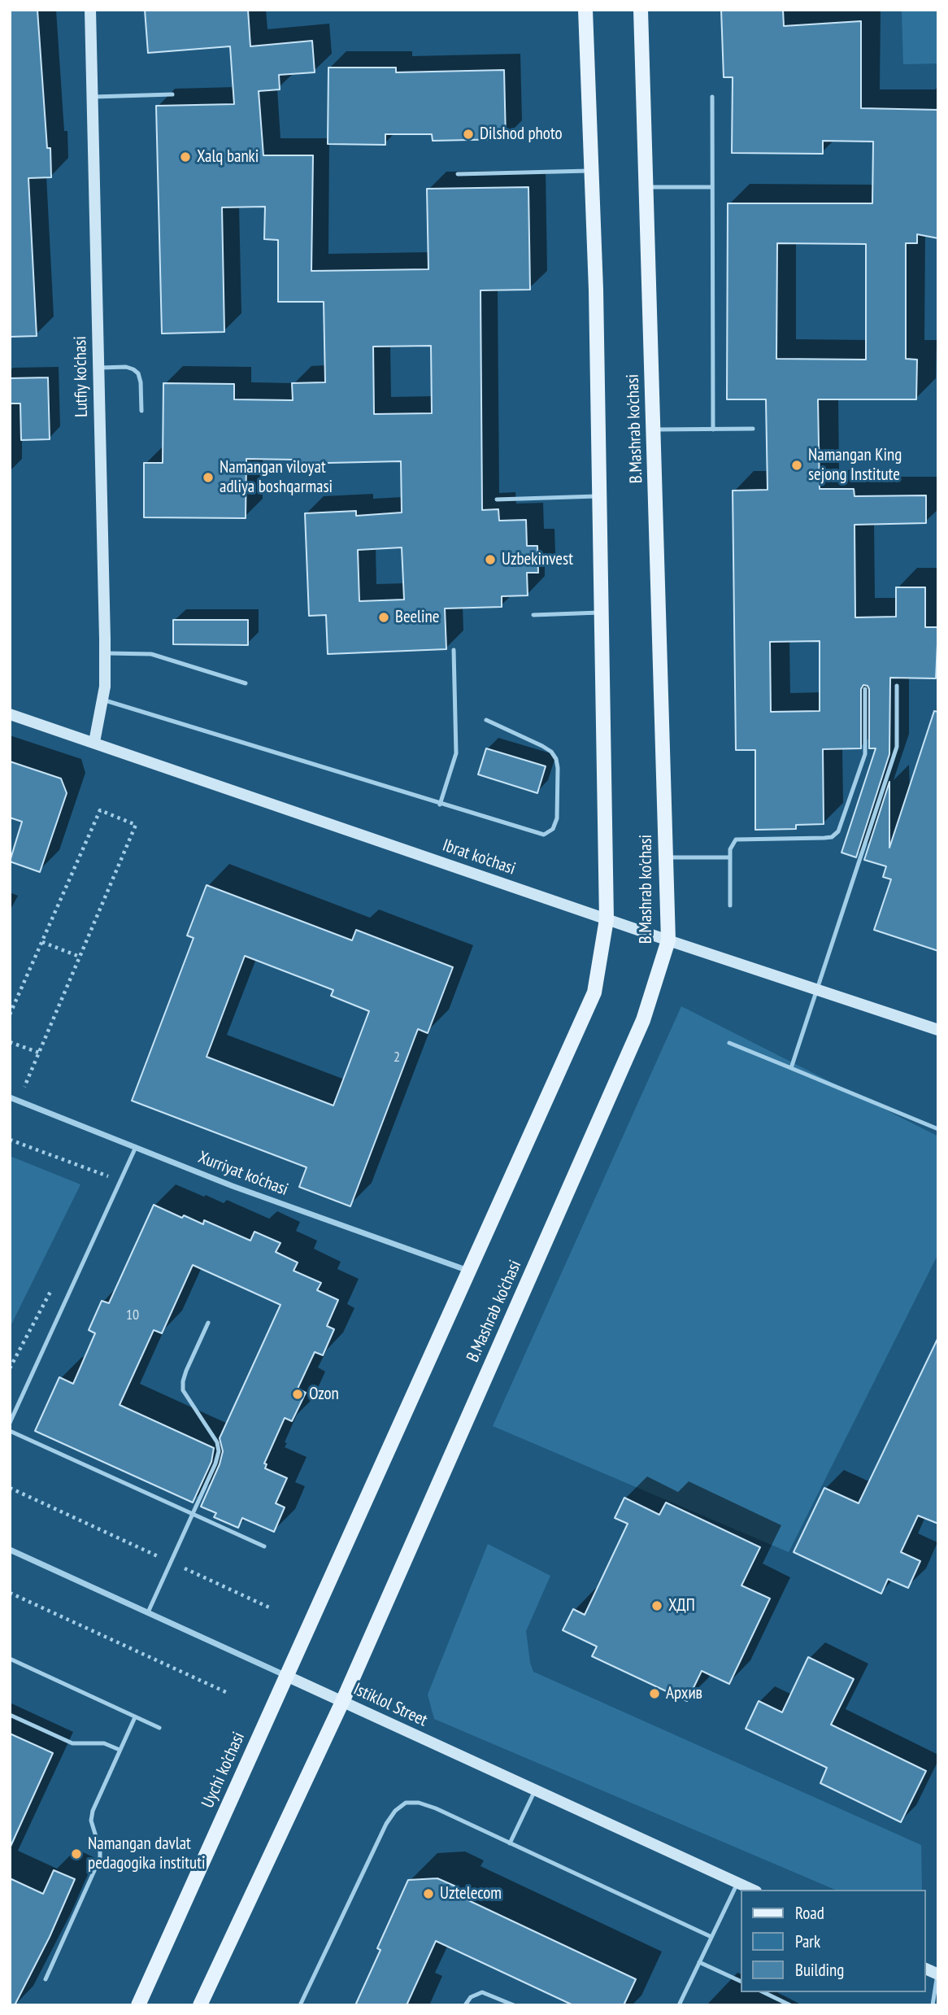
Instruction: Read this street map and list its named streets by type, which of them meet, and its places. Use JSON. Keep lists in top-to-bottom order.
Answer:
{
  "streets": {
    "main road": ["B.Mashrab ko'chasi", "Uychi ko’chasi"],
    "street": [
      "Lutfiy ko'chasi",
      "Ibrat ko'chasi",
      "Xurriyat ko‘chasi",
      "Istiklol Street"
    ]
  },
  "crossings": [
    ["Lutfiy ko'chasi", "Ibrat ko'chasi"],
    ["B.Mashrab ko'chasi", "Ibrat ko'chasi"],
    ["B.Mashrab ko'chasi", "Xurriyat ko‘chasi"],
    ["B.Mashrab ko'chasi", "Istiklol Street"],
    ["B.Mashrab ko'chasi", "Uychi ko’chasi"],
    ["Istiklol Street", "Uychi ko’chasi"]
  ],
  "places": [
    "Dilshod photo",
    "Xalq banki",
    "Namangan King sejong Institute",
    "Namangan viloyat adliya boshqarmasi",
    "Uzbekinvest",
    "Beeline",
    "Ozon",
    "ХДП",
    "Архив",
    "Namangan davlat pedagogika instituti",
    "Uztelecom"
  ],
  "house_numbers": ["2", "10"],
  "legend": ["Road", "Park", "Building"]
}
